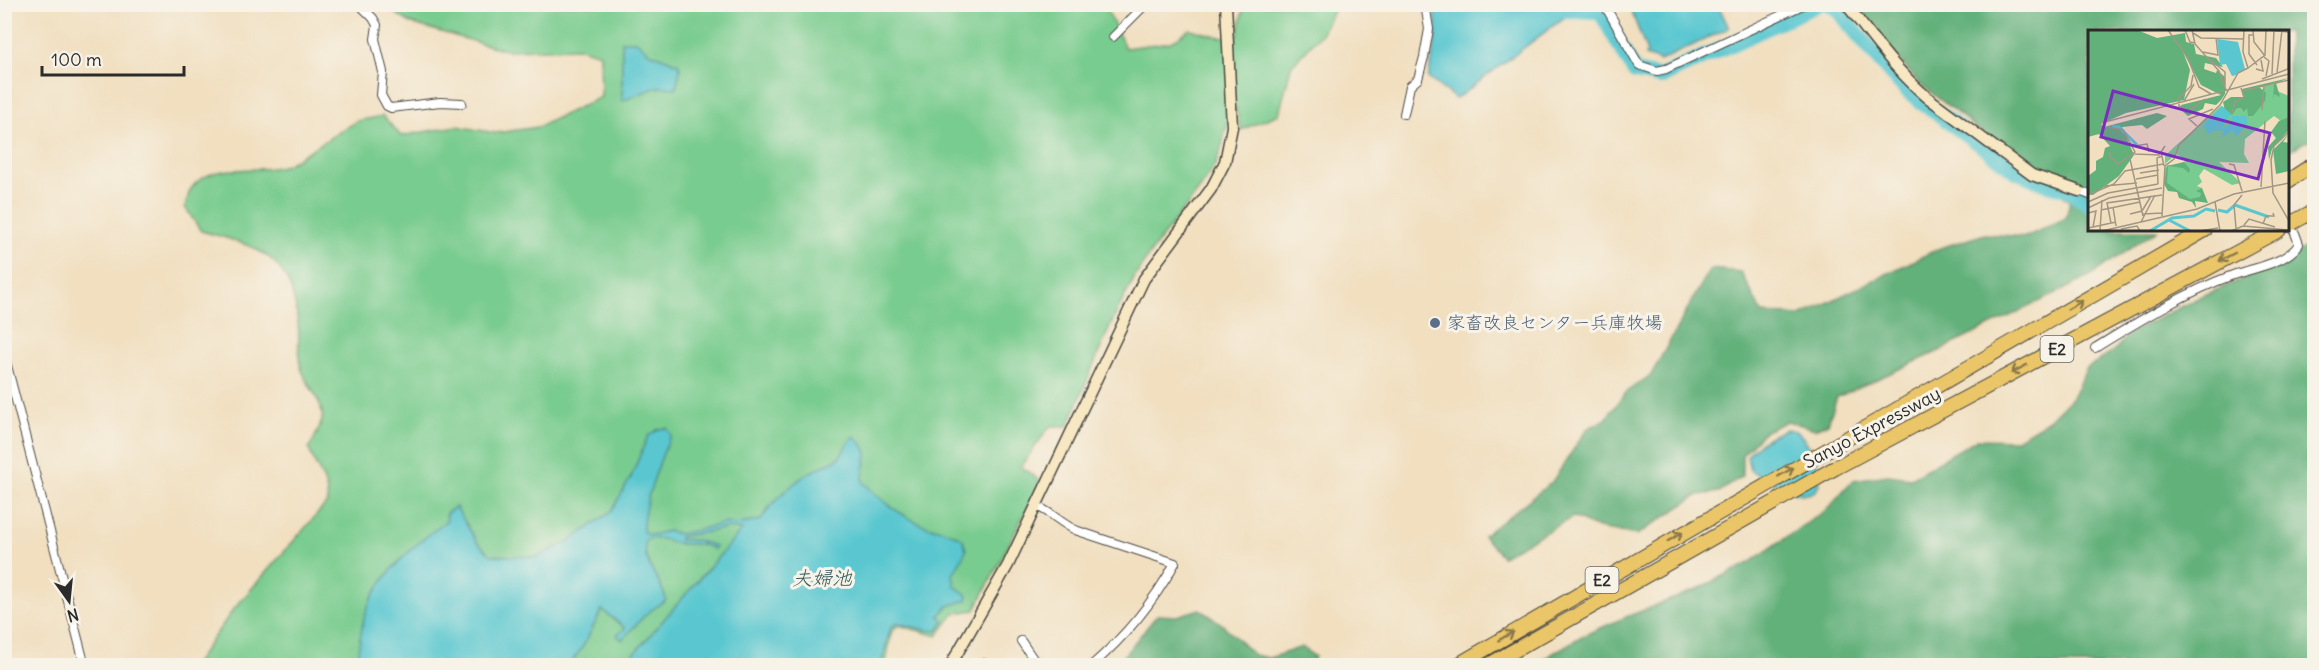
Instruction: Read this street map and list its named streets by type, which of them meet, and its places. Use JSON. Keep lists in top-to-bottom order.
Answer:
{
  "streets": {
    "highway": ["E2", "Sanyo Expressway"]
  },
  "water": ["夫婦池"],
  "places": ["家畜改良センター兵庫牧場"],
  "scale_bar": "100 m",
  "north": "bottom"
}
